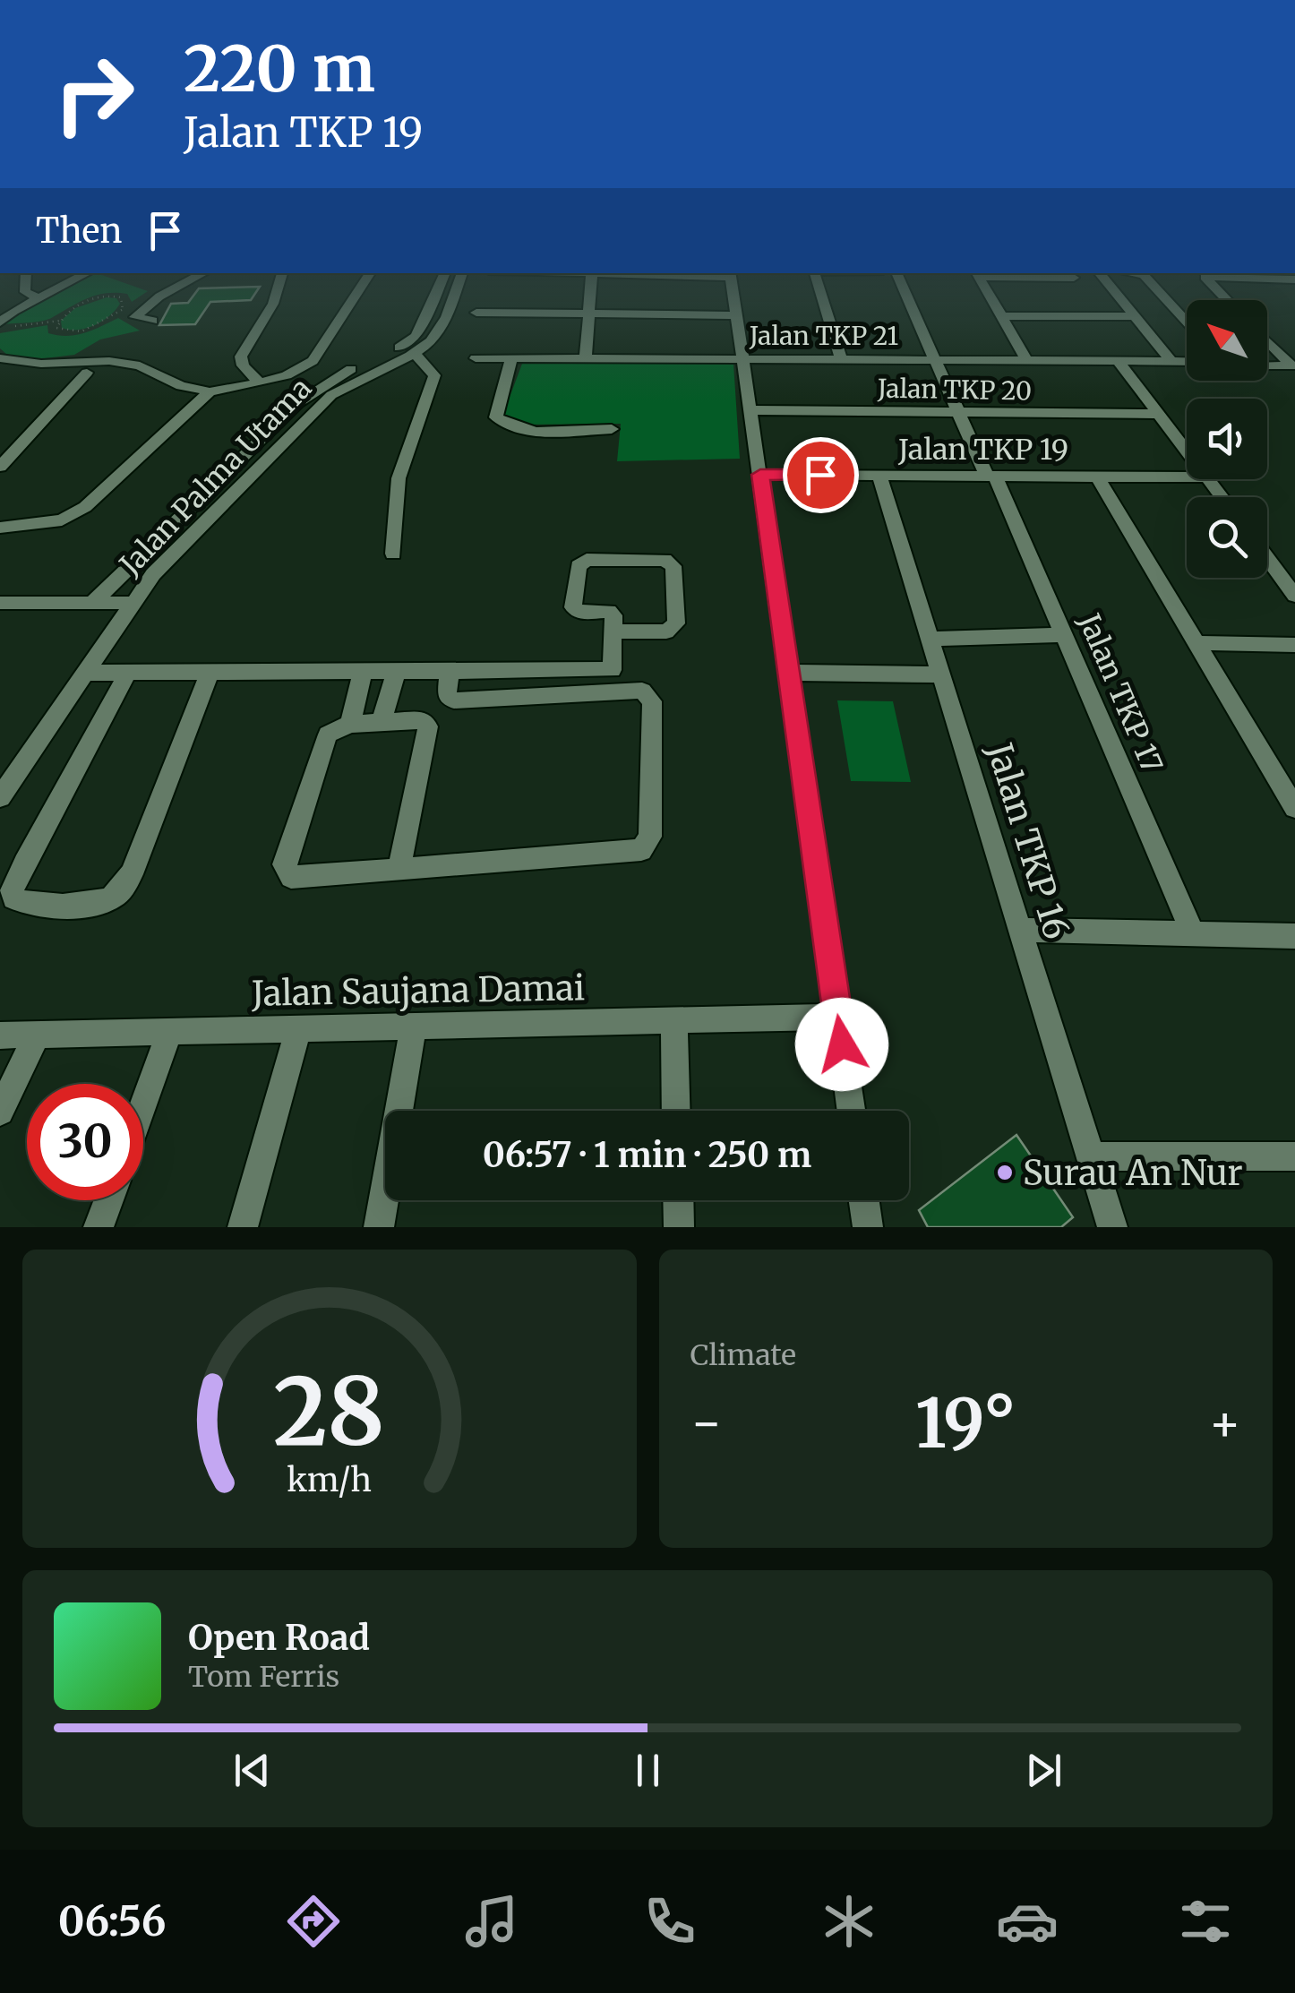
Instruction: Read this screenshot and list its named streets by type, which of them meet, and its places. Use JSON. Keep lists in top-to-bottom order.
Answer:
{
  "streets": {
    "street": [
      "Jalan TKP 21",
      "Jalan TKP 20",
      "Jalan TKP 19",
      "Jalan Palma Utama",
      "Jalan TKP 17",
      "Jalan TKP 16",
      "Jalan Saujana Damai"
    ]
  },
  "crossings": [
    ["Jalan TKP 21", "Jalan TKP 17"],
    ["Jalan TKP 20", "Jalan TKP 17"],
    ["Jalan TKP 19", "Jalan TKP 17"],
    ["Jalan TKP 19", "Jalan TKP 16"]
  ],
  "places": ["Surau An Nur"],
  "north": "top left",
  "page": {
    "turn": ["220 m", "Jalan TKP 19"],
    "then": "Then",
    "limit": "30",
    "trip": "06:57 · 1 min · 250 m",
    "tile": "Climate",
    "heat": ["−", "19°", "+"],
    "song": ["Open Road", "Tom Ferris"],
    "tabs": "06:56",
    "gauge": ["28", "km/h"]
  }
}
